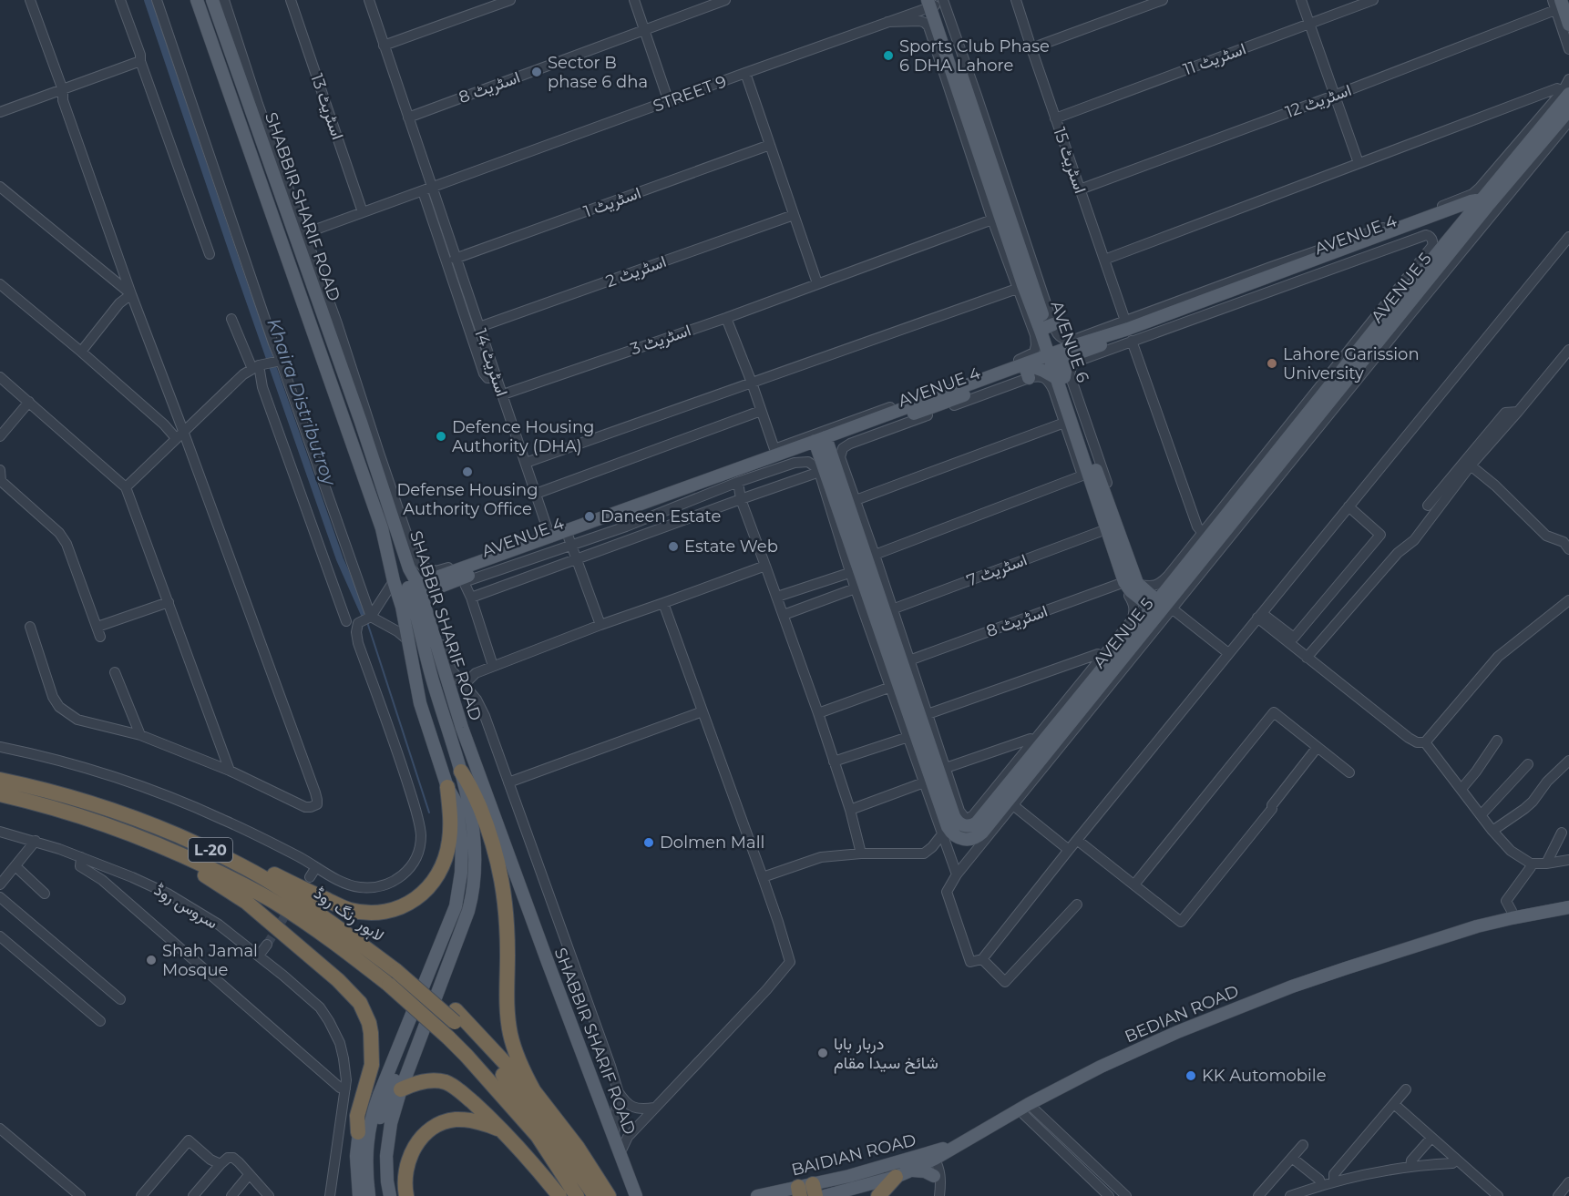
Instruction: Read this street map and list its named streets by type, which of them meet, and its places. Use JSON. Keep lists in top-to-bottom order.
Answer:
{
  "streets": {
    "highway": ["L-20", "لاہور رنگ روڈ"],
    "main road": [
      "SHABBIR SHARIF ROAD",
      "AVENUE 4",
      "AVENUE 5",
      "AVENUE 6",
      "BEDIAN ROAD",
      "BAIDIAN ROAD"
    ],
    "street": [
      "اسٹریٹ 11",
      "اسٹریٹ 8",
      "STREET 9",
      "اسٹریٹ 12",
      "اسٹریٹ 13",
      "اسٹریٹ 15",
      "اسٹریٹ 1",
      "اسٹریٹ 2",
      "اسٹریٹ 3",
      "اسٹریٹ 14",
      "اسٹریٹ 7",
      "سروس روڈ"
    ]
  },
  "crossings": [
    ["اسٹریٹ 11", "اسٹریٹ 15"],
    ["اسٹریٹ 8", "AVENUE 5"],
    ["اسٹریٹ 8", "AVENUE 6"],
    ["STREET 9", "اسٹریٹ 13"],
    ["STREET 9", "SHABBIR SHARIF ROAD"],
    ["STREET 9", "AVENUE 6"],
    ["STREET 9", "اسٹریٹ 14"],
    ["اسٹریٹ 12", "اسٹریٹ 15"],
    ["اسٹریٹ 1", "اسٹریٹ 14"],
    ["AVENUE 4", "AVENUE 5"],
    ["AVENUE 4", "AVENUE 6"],
    ["AVENUE 4", "اسٹریٹ 14"],
    ["اسٹریٹ 2", "اسٹریٹ 14"],
    ["اسٹریٹ 3", "اسٹریٹ 14"],
    ["BEDIAN ROAD", "BAIDIAN ROAD"]
  ],
  "water": ["Khaira Distributroy"],
  "places": [
    "Sports Club Phase 6 DHA Lahore",
    "Sector B phase 6 dha",
    "Lahore Garission University",
    "Defence Housing Authority (DHA)",
    "Defense Housing Authority Office",
    "Daneen Estate",
    "Estate Web",
    "Dolmen Mall",
    "Shah Jamal Mosque",
    "دربار بابا شائخ سیدا مقام",
    "KK Automobile"
  ]
}
